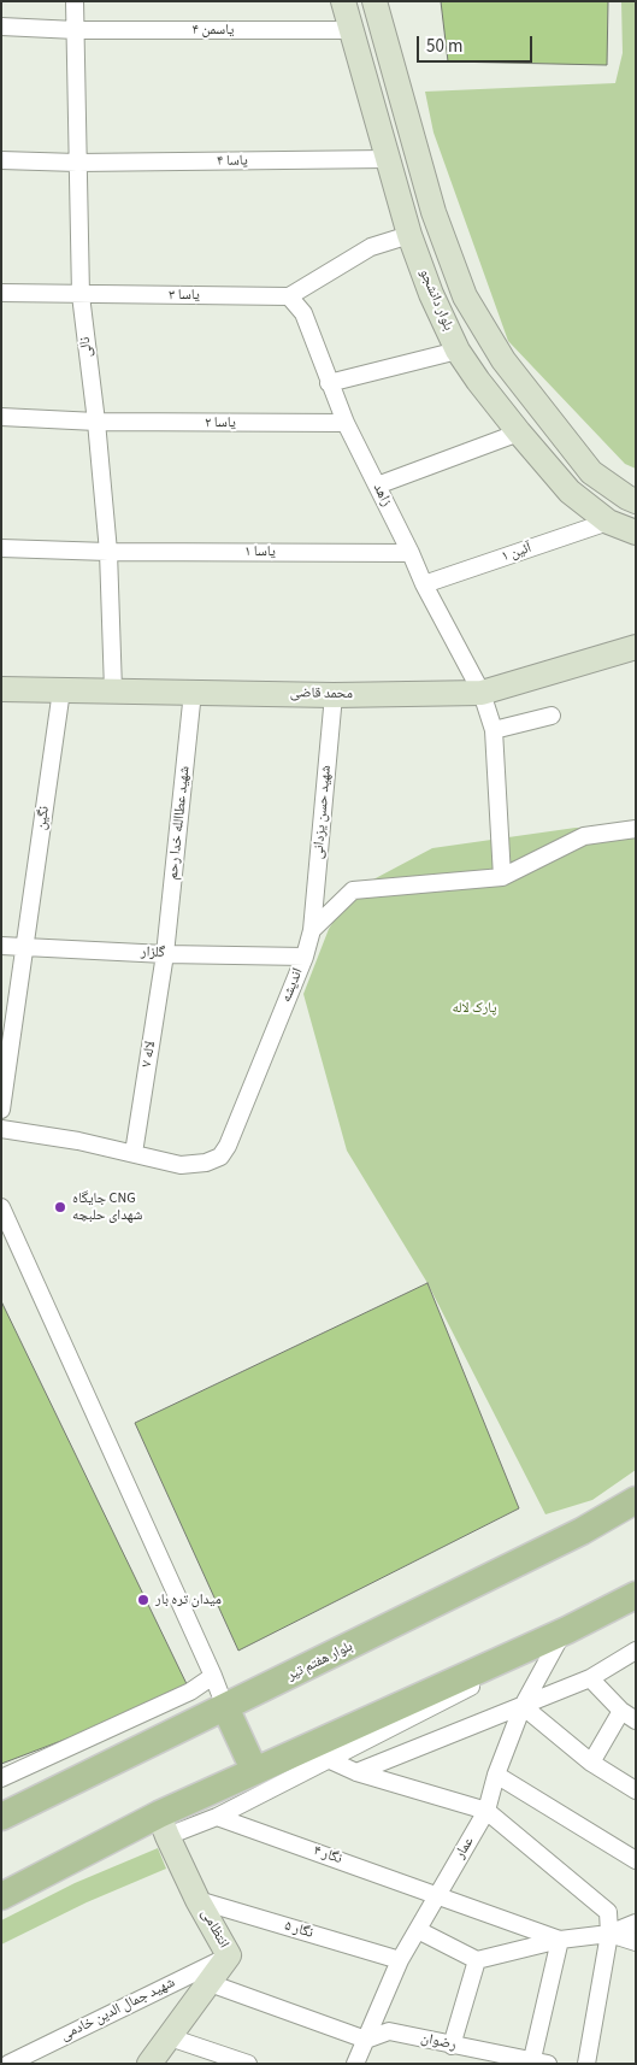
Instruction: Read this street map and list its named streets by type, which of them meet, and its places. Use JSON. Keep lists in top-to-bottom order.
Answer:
{
  "streets": {
    "main road": [
      "بلوار دانشجو",
      "محمد قاضی",
      "بلوار هفتم تیر",
      "انتظامی"
    ],
    "street": [
      "یاسمن ۴",
      "یاسا ۴",
      "یاسا ۳",
      "نالی",
      "یاسا ۲",
      "زاهد",
      "یاسا ۱",
      "آئین ۱",
      "شهید حسن یزدانی",
      "نگین",
      "شهید عطاالله خدا رحم",
      "گلزار",
      "اندیشه",
      "لاله ۷",
      "عمار",
      "نگار ۴",
      "نگار ۵",
      "شهید جمال الدین خادمی",
      "رضوان"
    ]
  },
  "crossings": [
    ["یاسمن ۴", "بلوار دانشجو"],
    ["یاسمن ۴", "نالی"],
    ["یاسا ۴", "بلوار دانشجو"],
    ["یاسا ۴", "نالی"],
    ["یاسا ۳", "نالی"],
    ["یاسا ۳", "زاهد"],
    ["بلوار دانشجو", "آئین ۱"],
    ["نالی", "یاسا ۲"],
    ["نالی", "یاسا ۱"],
    ["نالی", "محمد قاضی"],
    ["یاسا ۲", "زاهد"],
    ["زاهد", "یاسا ۱"],
    ["زاهد", "آئین ۱"],
    ["زاهد", "محمد قاضی"],
    ["محمد قاضی", "شهید حسن یزدانی"],
    ["محمد قاضی", "نگین"],
    ["محمد قاضی", "شهید عطاالله خدا رحم"],
    ["شهید حسن یزدانی", "اندیشه"],
    ["نگین", "گلزار"],
    ["شهید عطاالله خدا رحم", "گلزار"],
    ["شهید عطاالله خدا رحم", "لاله ۷"],
    ["گلزار", "اندیشه"],
    ["گلزار", "لاله ۷"],
    ["اندیشه", "لاله ۷"],
    ["عمار", "نگار ۴"],
    ["عمار", "نگار ۵"],
    ["عمار", "رضوان"],
    ["انتظامی", "نگار ۵"],
    ["انتظامی", "شهید جمال الدین خادمی"]
  ],
  "parks": ["پارک لاله"],
  "places": ["جایگاه CNG شهدای حلبچه", "میدان تره بار"],
  "scale_bar": "50 m"
}
